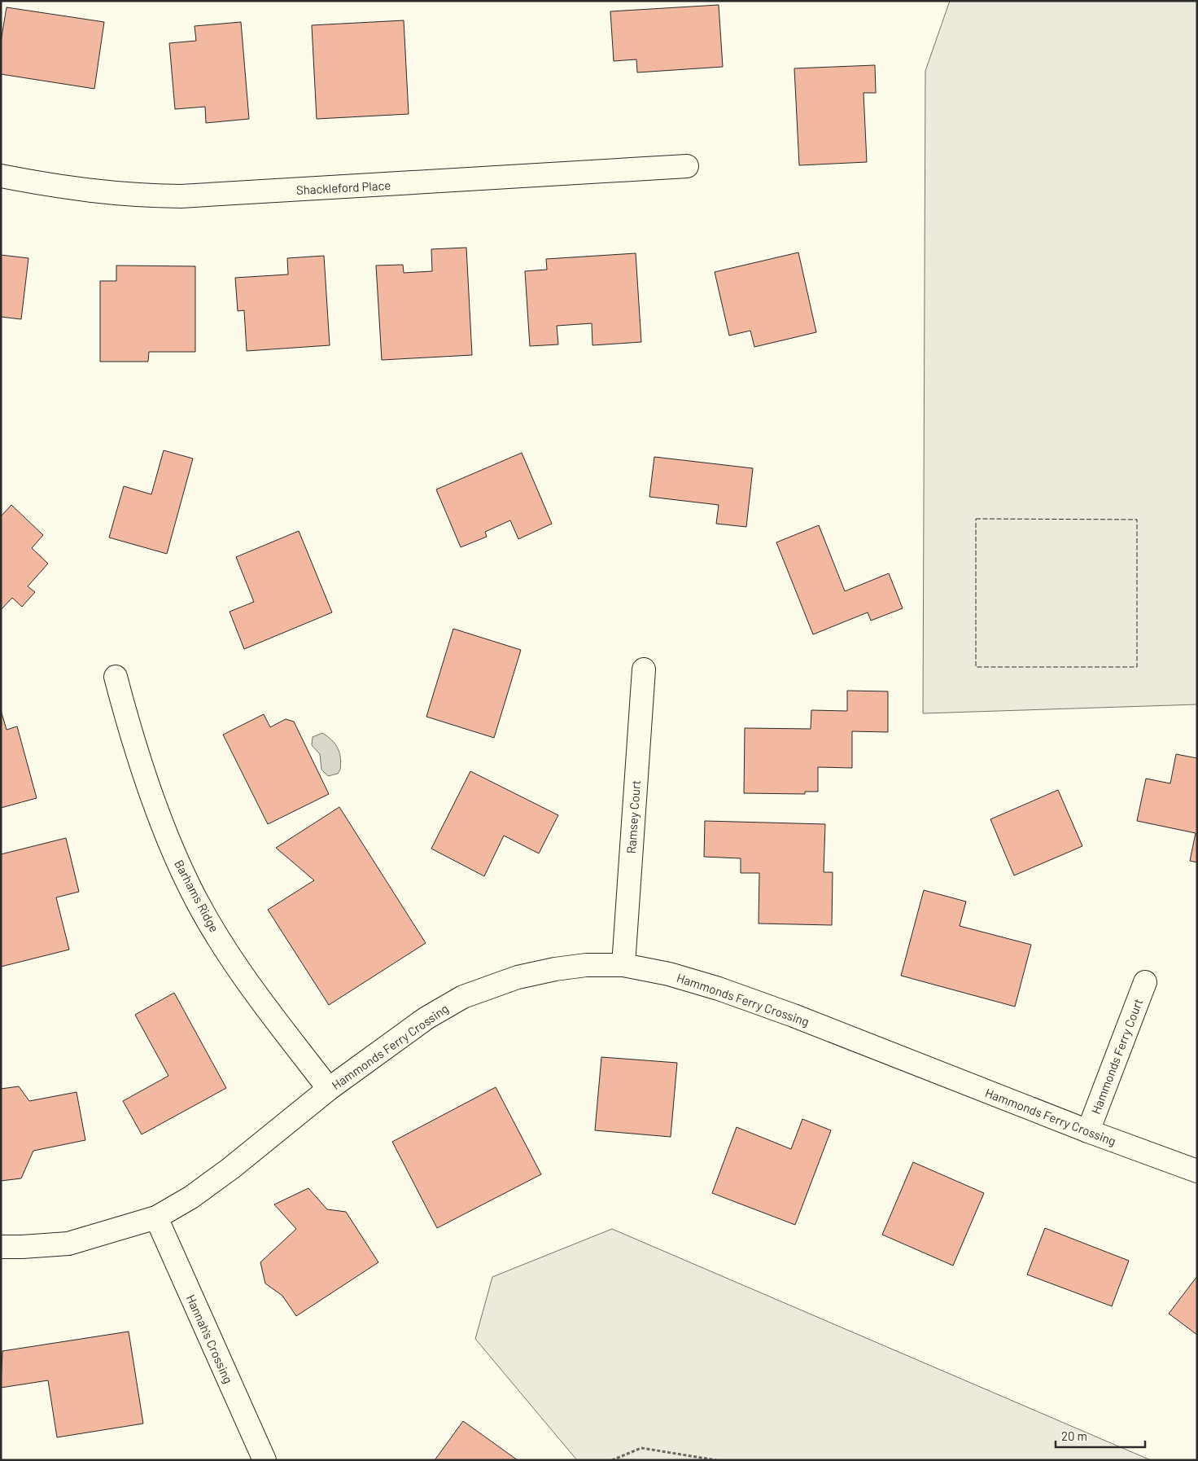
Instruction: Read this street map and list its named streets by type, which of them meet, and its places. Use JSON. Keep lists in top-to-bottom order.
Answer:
{
  "streets": {
    "street": [
      "Shackleford Place",
      "Ramsey Court",
      "Barhams Ridge",
      "Hammonds Ferry Crossing",
      "Hammonds Ferry Court",
      "Hannah's Crossing"
    ]
  },
  "crossings": [
    ["Ramsey Court", "Hammonds Ferry Crossing"],
    ["Barhams Ridge", "Hammonds Ferry Crossing"],
    ["Hammonds Ferry Crossing", "Hammonds Ferry Court"],
    ["Hammonds Ferry Crossing", "Hannah's Crossing"]
  ],
  "scale_bar": "20 m"
}
